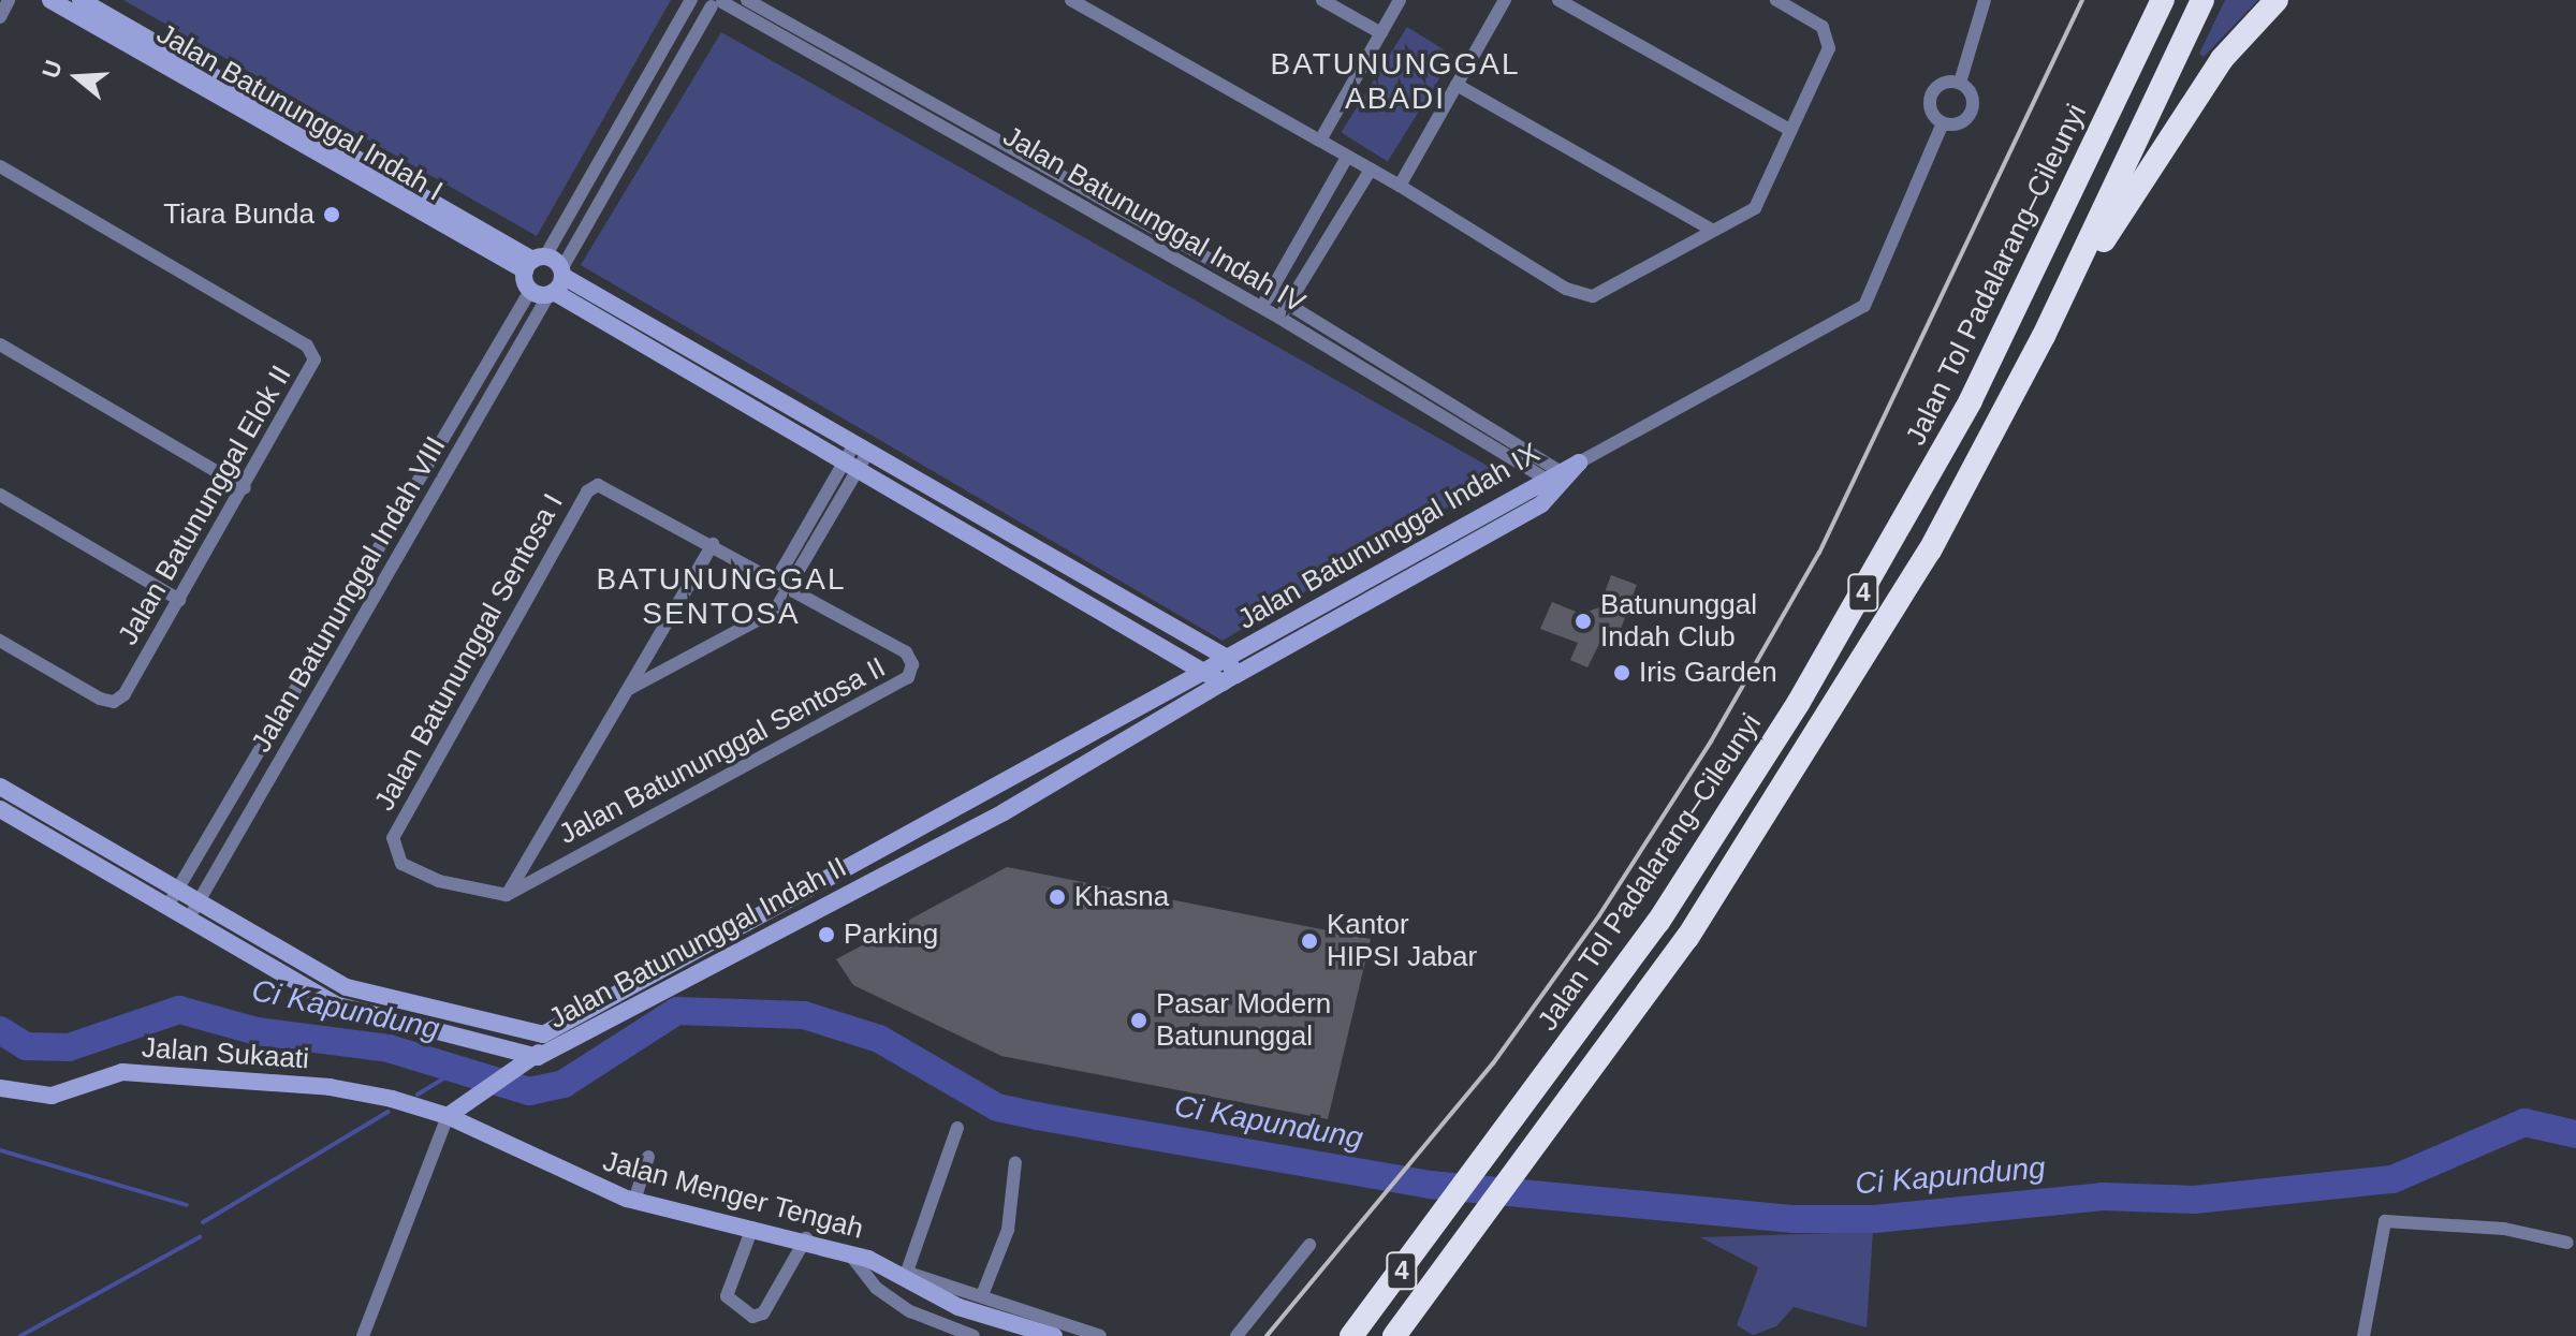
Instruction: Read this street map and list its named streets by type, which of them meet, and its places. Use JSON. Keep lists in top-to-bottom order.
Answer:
{
  "streets": {
    "highway": ["Jalan Tol Padalarang–Cileunyi", "4"],
    "street": [
      "Jalan Batununggal Indah I",
      "Jalan Batununggal Indah IV",
      "Jalan Batununggal Elok II",
      "Jalan Batununggal Indah IX",
      "Jalan Batununggal Indah VIII",
      "Jalan Batununggal Sentosa I",
      "Jalan Batununggal Sentosa II",
      "Jalan Batununggal Indah II",
      "Jalan Sukaati",
      "Jalan Menger Tengah"
    ]
  },
  "crossings": [
    ["Jalan Batununggal Indah IV", "Jalan Batununggal Indah IX"],
    ["Jalan Batununggal Indah IV", "Jalan Batununggal Indah VIII"],
    ["Jalan Batununggal Indah IX", "Jalan Batununggal Indah II"],
    ["Jalan Batununggal Indah VIII", "Jalan Batununggal Indah II"],
    ["Jalan Batununggal Sentosa I", "Jalan Batununggal Sentosa II"],
    ["Jalan Sukaati", "Jalan Menger Tengah"]
  ],
  "districts": ["BATUNUNGGAL ABADI", "BATUNUNGGAL SENTOSA"],
  "water": ["Ci Kapundung"],
  "places": [
    "Tiara Bunda",
    "Batununggal Indah Club",
    "Iris Garden",
    "Khasna",
    "Parking",
    "Kantor HIPSI Jabar",
    "Pasar Modern Batununggal"
  ],
  "north": "left"
}
